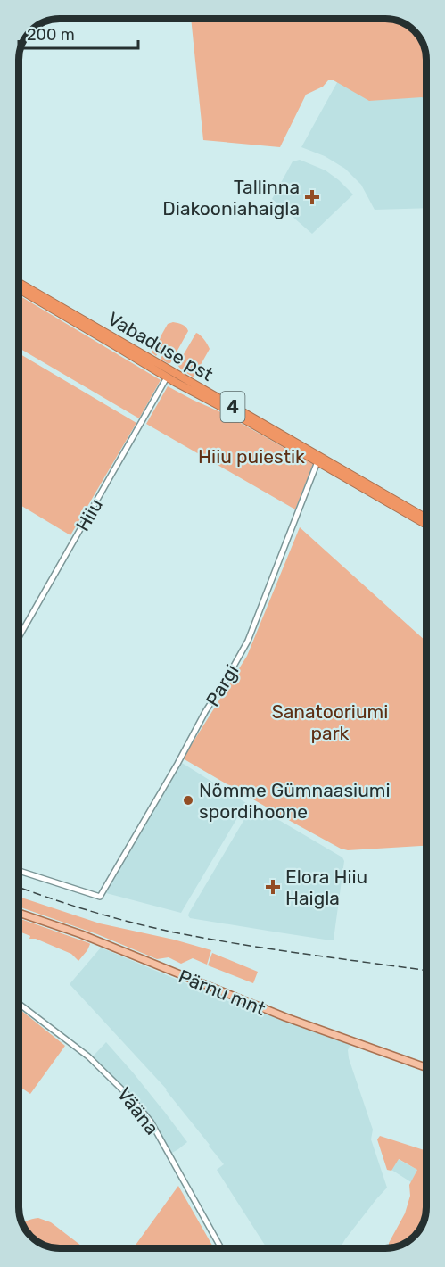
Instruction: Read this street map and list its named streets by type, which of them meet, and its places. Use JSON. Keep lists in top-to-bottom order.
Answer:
{
  "streets": {
    "highway": ["Vabaduse pst", "4"],
    "main road": ["Pärnu mnt"],
    "street": ["Hiiu", "Pargi", "Vääna"]
  },
  "crossings": [
    ["Vabaduse pst", "Hiiu"],
    ["Vabaduse pst", "Pargi"]
  ],
  "parks": ["Hiiu puiestik", "Sanatooriumi park"],
  "places": {
    "health": ["Tallinna Diakooniahaigla", "Elora Hiiu Haigla"],
    "other": ["Nõmme Gümnaasiumi spordihoone"]
  },
  "scale_bar": "200 m"
}
